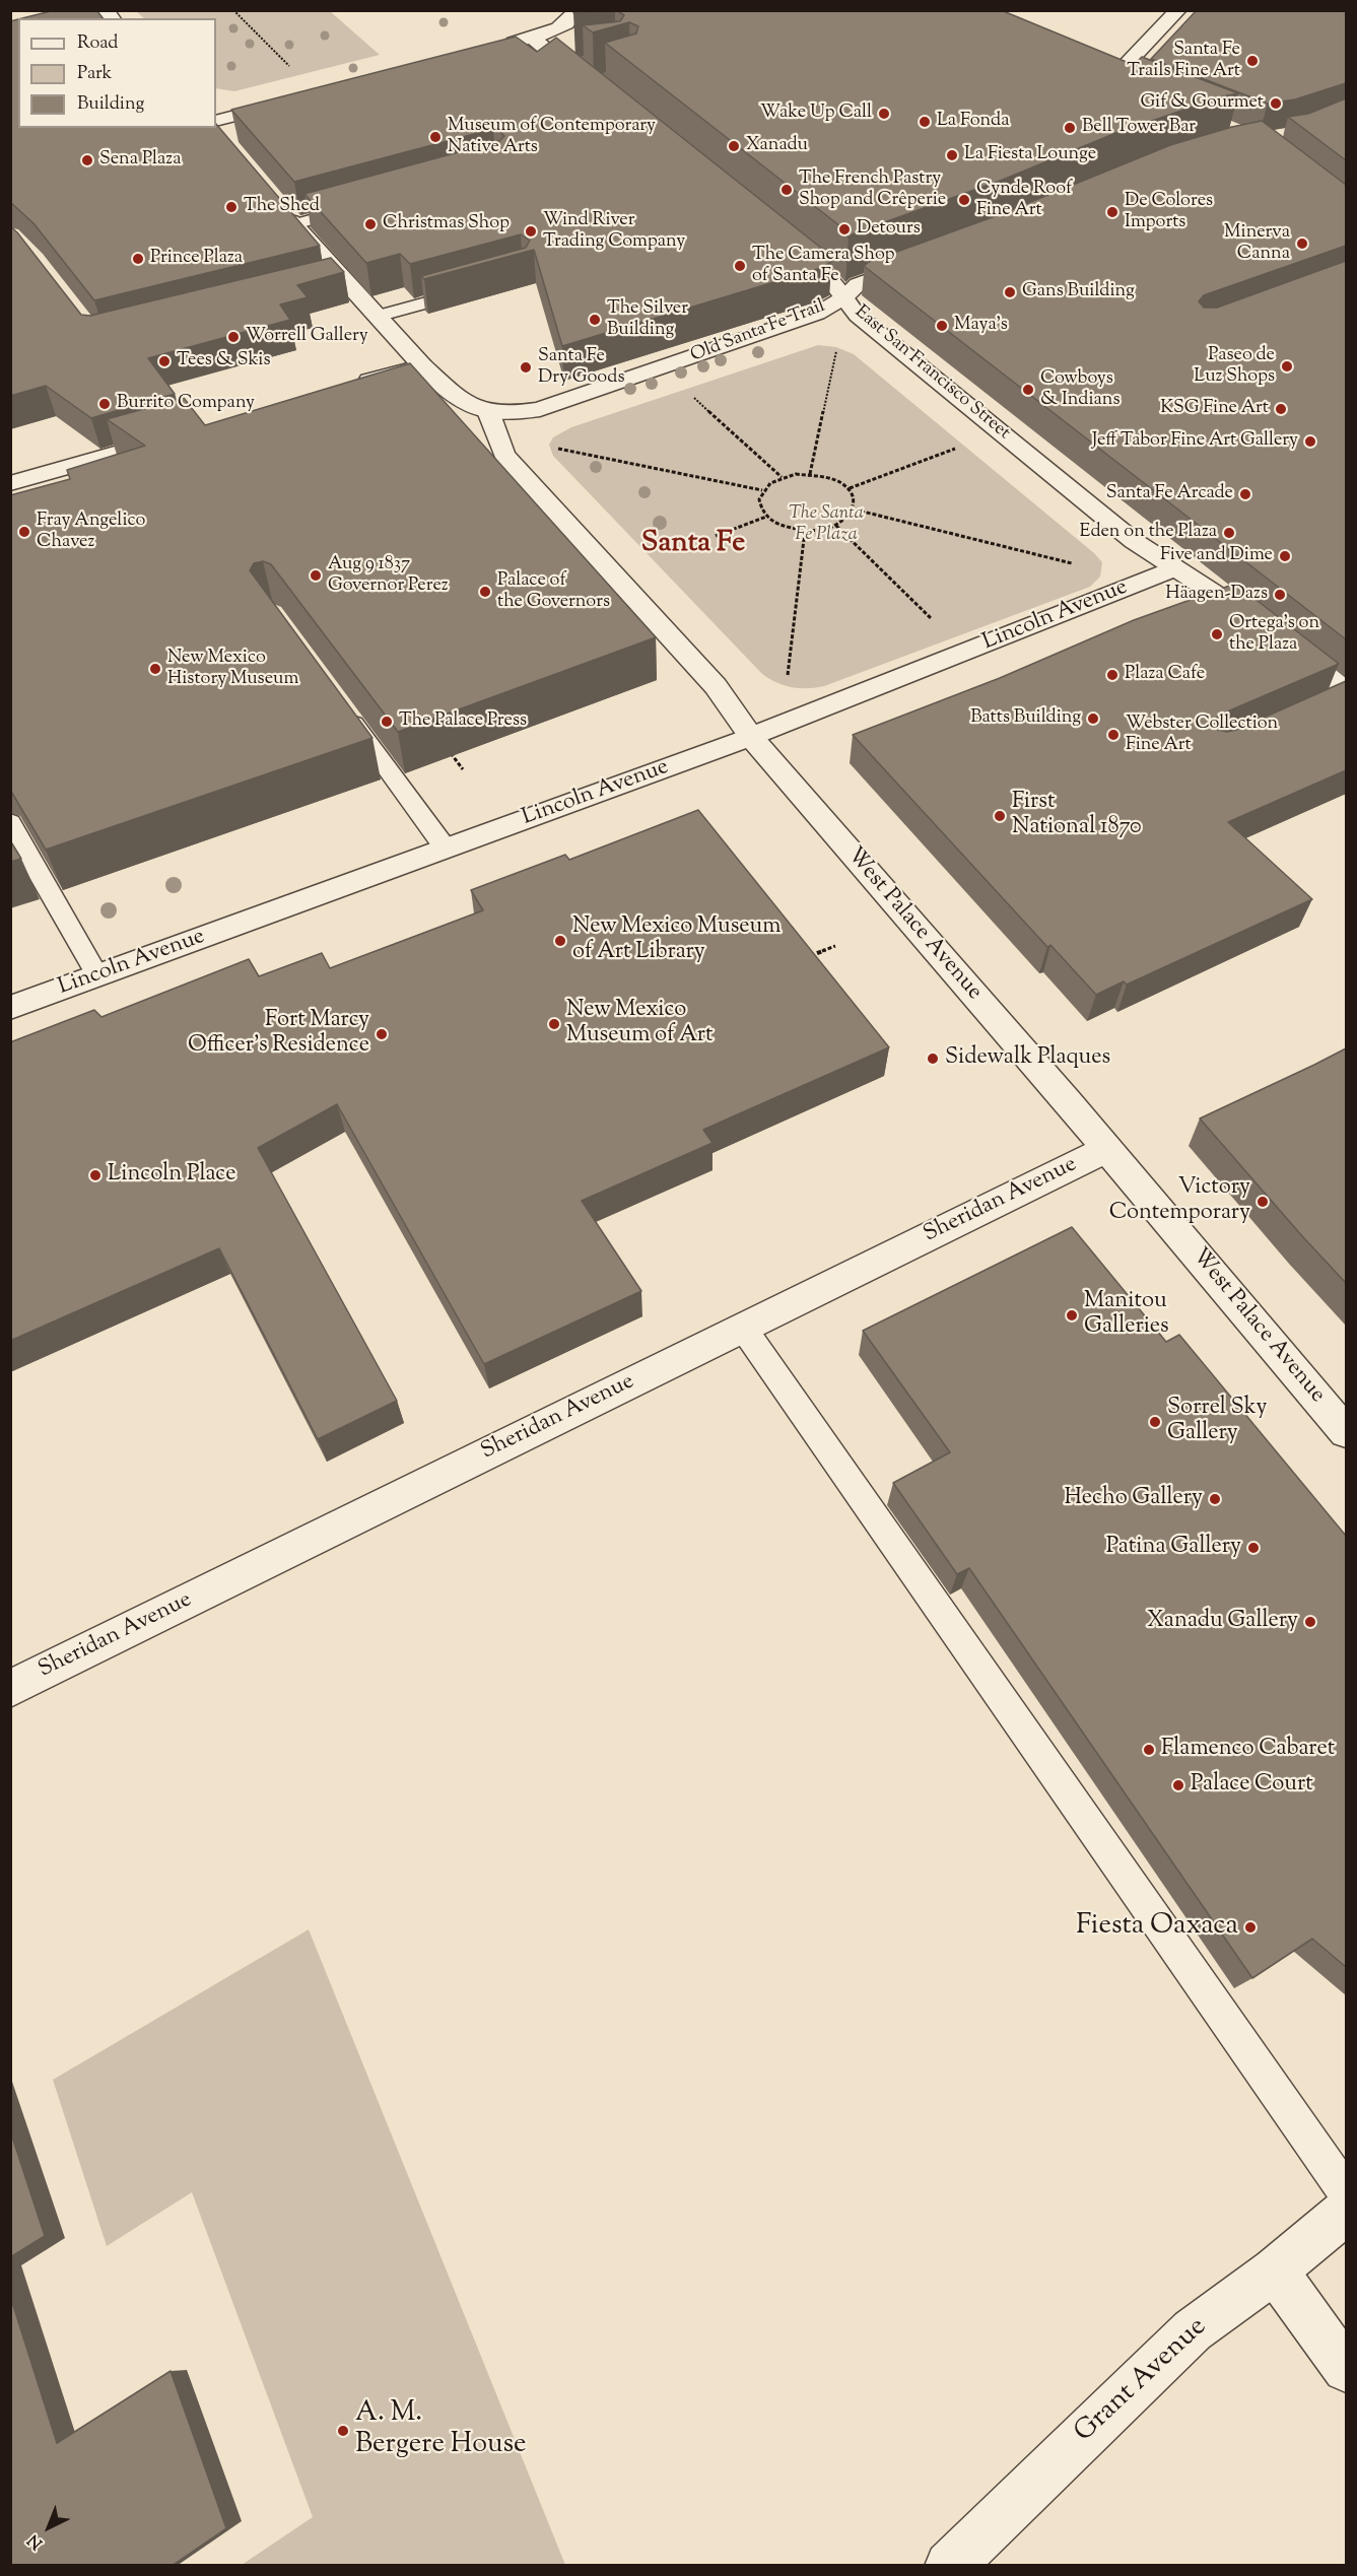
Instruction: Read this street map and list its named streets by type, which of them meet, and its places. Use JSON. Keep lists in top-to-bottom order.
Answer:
{
  "streets": {
    "street": [
      "Old Santa Fe Trail",
      "East San Francisco Street",
      "Lincoln Avenue",
      "West Palace Avenue",
      "Sheridan Avenue",
      "Grant Avenue"
    ]
  },
  "crossings": [
    ["Old Santa Fe Trail", "East San Francisco Street"],
    ["Old Santa Fe Trail", "West Palace Avenue"],
    ["East San Francisco Street", "Lincoln Avenue"],
    ["Lincoln Avenue", "West Palace Avenue"],
    ["West Palace Avenue", "Sheridan Avenue"]
  ],
  "districts": ["Santa Fe"],
  "parks": ["The Santa Fe Plaza"],
  "places": [
    "Santa Fe Trails Fine Art",
    "Gif & Gourmet",
    "Wake Up Call",
    "La Fonda",
    "Bell Tower Bar",
    "Museum of Contemporary Native Arts",
    "Xanadu",
    "La Fiesta Lounge",
    "Sena Plaza",
    "The French Pastry Shop and Crêperie",
    "Cynde Roof Fine Art",
    "The Shed",
    "De Colores Imports",
    "Christmas Shop",
    "Detours",
    "Wind River Trading Company",
    "Minerva Canna",
    "Prince Plaza",
    "The Camera Shop of Santa Fe",
    "Gans Building",
    "The Silver Building",
    "Maya's",
    "Worrell Gallery",
    "Tees & Skis",
    "Paseo de Luz Shops",
    "Santa Fe Dry Goods",
    "Cowboys & Indians",
    "Burrito Company",
    "KSG Fine Art",
    "Jeff Tabor Fine Art Gallery",
    "Santa Fe Arcade",
    "Fray Angelico Chavez",
    "Eden on the Plaza",
    "Five and Dime",
    "Aug 9 1837 Governor Perez",
    "Palace of the Governors",
    "Häagen-Dazs",
    "Ortega's on the Plaza",
    "New Mexico History Museum",
    "Plaza Cafe",
    "Batts Building",
    "The Palace Press",
    "Webster Collection Fine Art",
    "First National 1870",
    "New Mexico Museum of Art Library",
    "New Mexico Museum of Art",
    "Fort Marcy Officer's Residence",
    "Sidewalk Plaques",
    "Lincoln Place",
    "Victory Contemporary",
    "Manitou Galleries",
    "Sorrel Sky Gallery",
    "Hecho Gallery",
    "Patina Gallery",
    "Xanadu Gallery",
    "Flamenco Cabaret",
    "Palace Court",
    "Fiesta Oaxaca",
    "A. M. Bergere House"
  ],
  "legend": ["Road", "Park", "Building"],
  "north": "bottom left"
}
